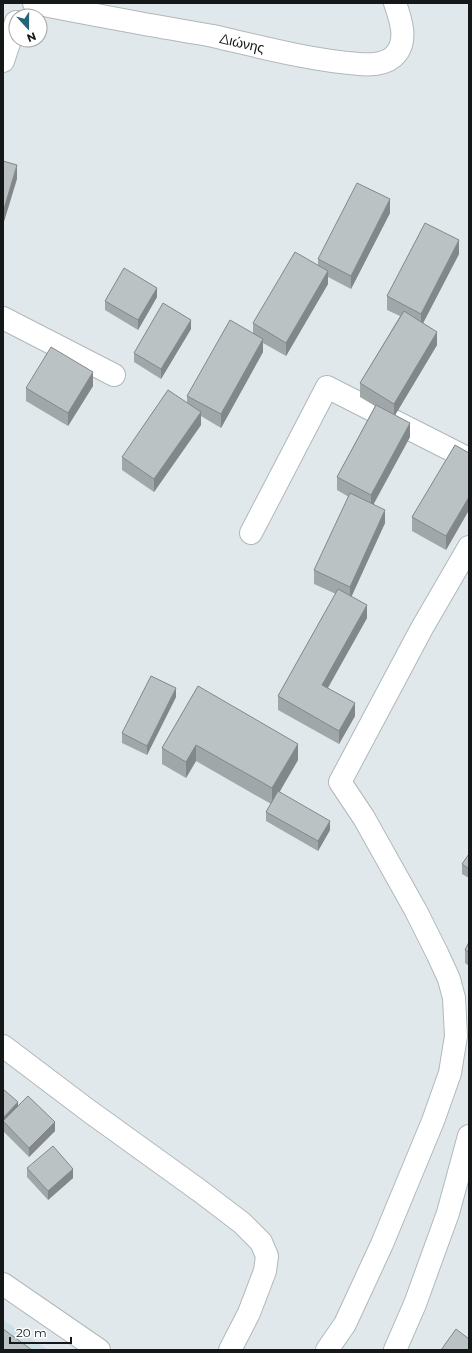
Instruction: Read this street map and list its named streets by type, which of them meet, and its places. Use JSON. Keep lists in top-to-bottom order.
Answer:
{
  "streets": {
    "main road": ["Διώνης"]
  },
  "scale_bar": "20 m",
  "north": "bottom"
}
